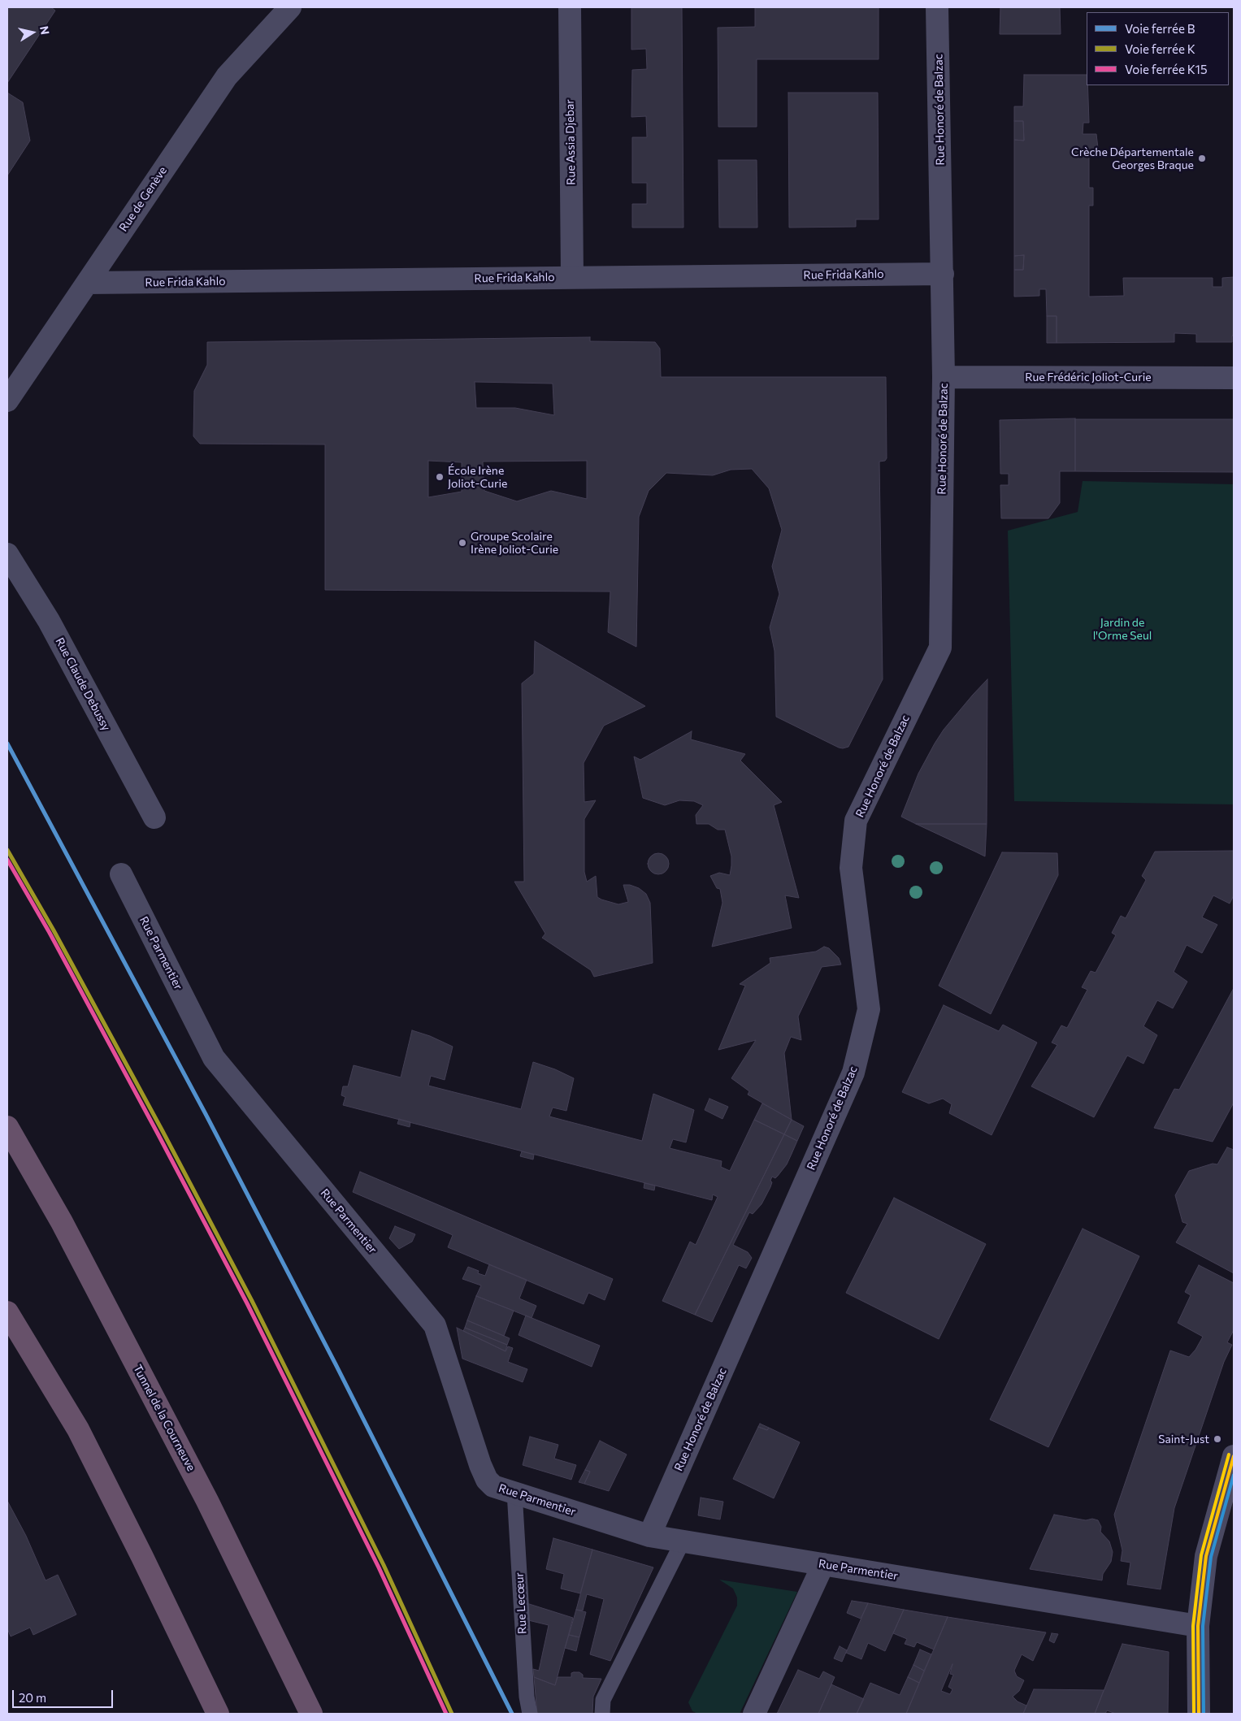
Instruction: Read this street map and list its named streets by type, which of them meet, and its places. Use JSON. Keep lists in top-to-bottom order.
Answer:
{
  "streets": {
    "highway": ["Tunnel de la Courneuve"],
    "street": [
      "Rue Honoré de Balzac",
      "Rue Assia Djebar",
      "Rue de Genève",
      "Rue Frida Kahlo",
      "Rue Frédéric Joliot-Curie",
      "Rue Claude Debussy",
      "Rue Parmentier"
    ],
    "lane": ["Rue Lecœur"]
  },
  "crossings": [
    ["Rue Honoré de Balzac", "Rue Frida Kahlo"],
    ["Rue Honoré de Balzac", "Rue Frédéric Joliot-Curie"],
    ["Rue Honoré de Balzac", "Rue Parmentier"],
    ["Rue Assia Djebar", "Rue Frida Kahlo"],
    ["Rue de Genève", "Rue Frida Kahlo"],
    ["Rue Parmentier", "Rue Lecœur"]
  ],
  "parks": ["Jardin de l'Orme Seul"],
  "places": [
    "Crèche Départementale Georges Braque",
    "École Irène Joliot-Curie",
    "Groupe Scolaire Irène Joliot-Curie",
    "Saint-Just"
  ],
  "lines": ["rail line B", "rail line K", "rail line K15"],
  "legend": ["Voie ferrée B", "Voie ferrée K", "Voie ferrée K15"],
  "scale_bar": "20 m",
  "north": "right"
}
